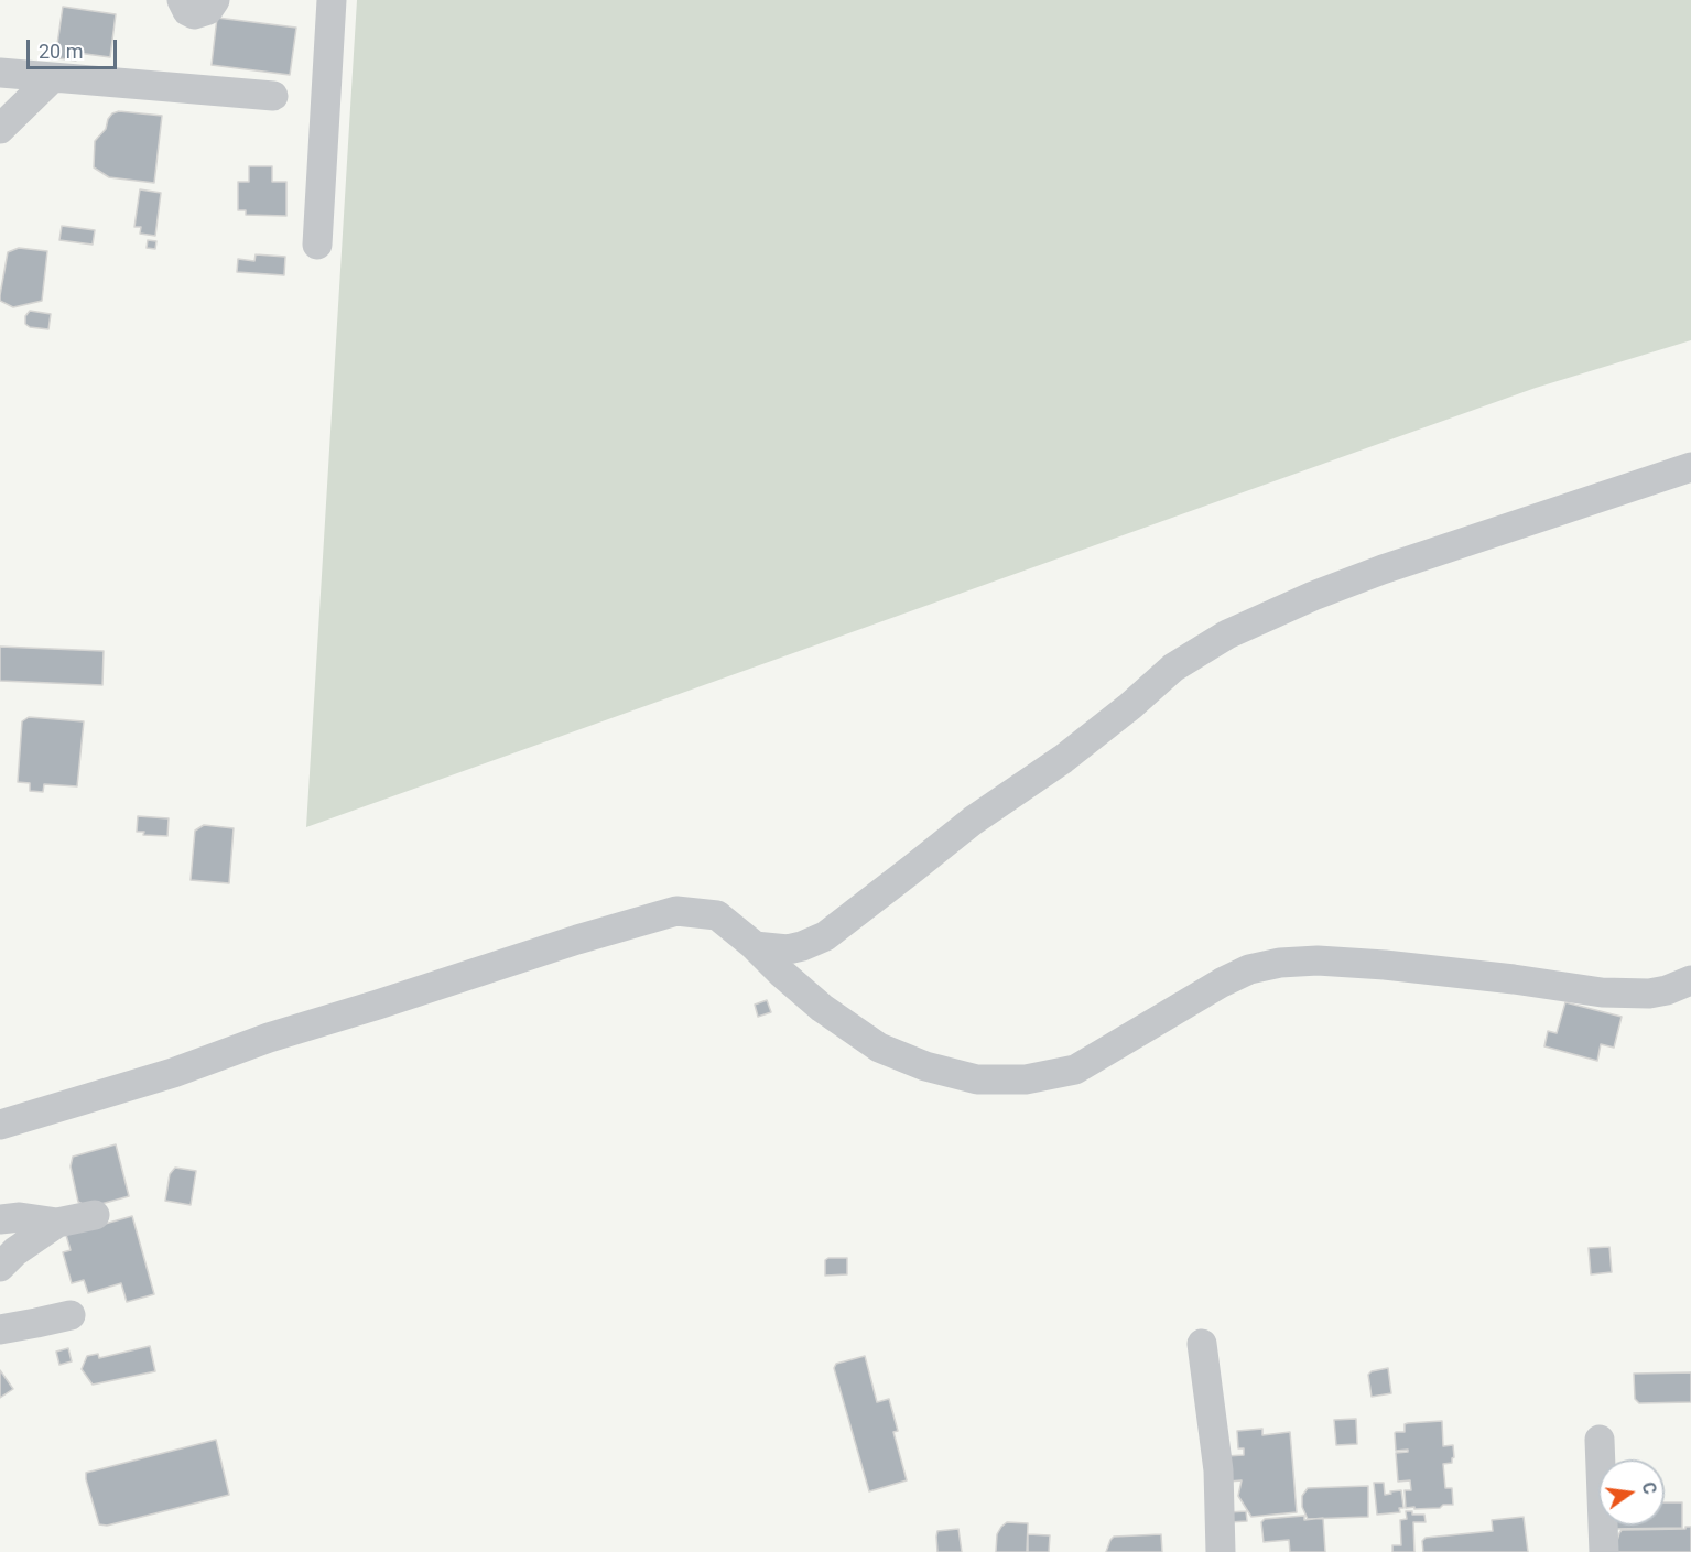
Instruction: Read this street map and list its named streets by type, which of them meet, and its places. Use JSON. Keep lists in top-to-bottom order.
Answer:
{
  "scale_bar": "20 m",
  "north": "right"
}
